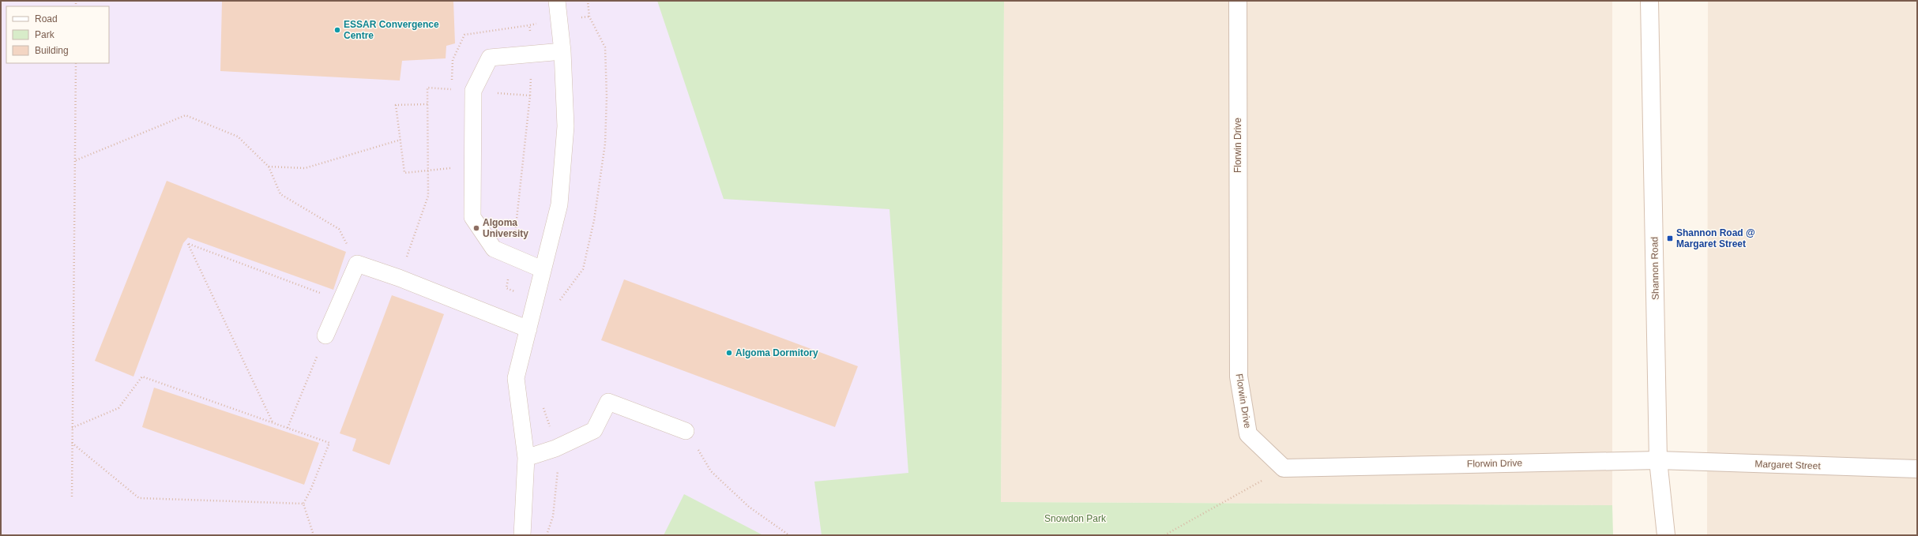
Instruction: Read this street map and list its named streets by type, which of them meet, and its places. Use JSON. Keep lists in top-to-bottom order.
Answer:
{
  "streets": {
    "street": ["Florwin Drive", "Shannon Road", "Margaret Street"]
  },
  "crossings": [
    ["Florwin Drive", "Shannon Road"],
    ["Florwin Drive", "Margaret Street"],
    ["Shannon Road", "Margaret Street"]
  ],
  "parks": ["Snowdon Park"],
  "places": {
    "other": ["ESSAR Convergence Centre", "Algoma University", "Algoma Dormitory"],
    "transit": ["Shannon Road @ Margaret Street"]
  },
  "legend": ["Road", "Park", "Building"]
}
